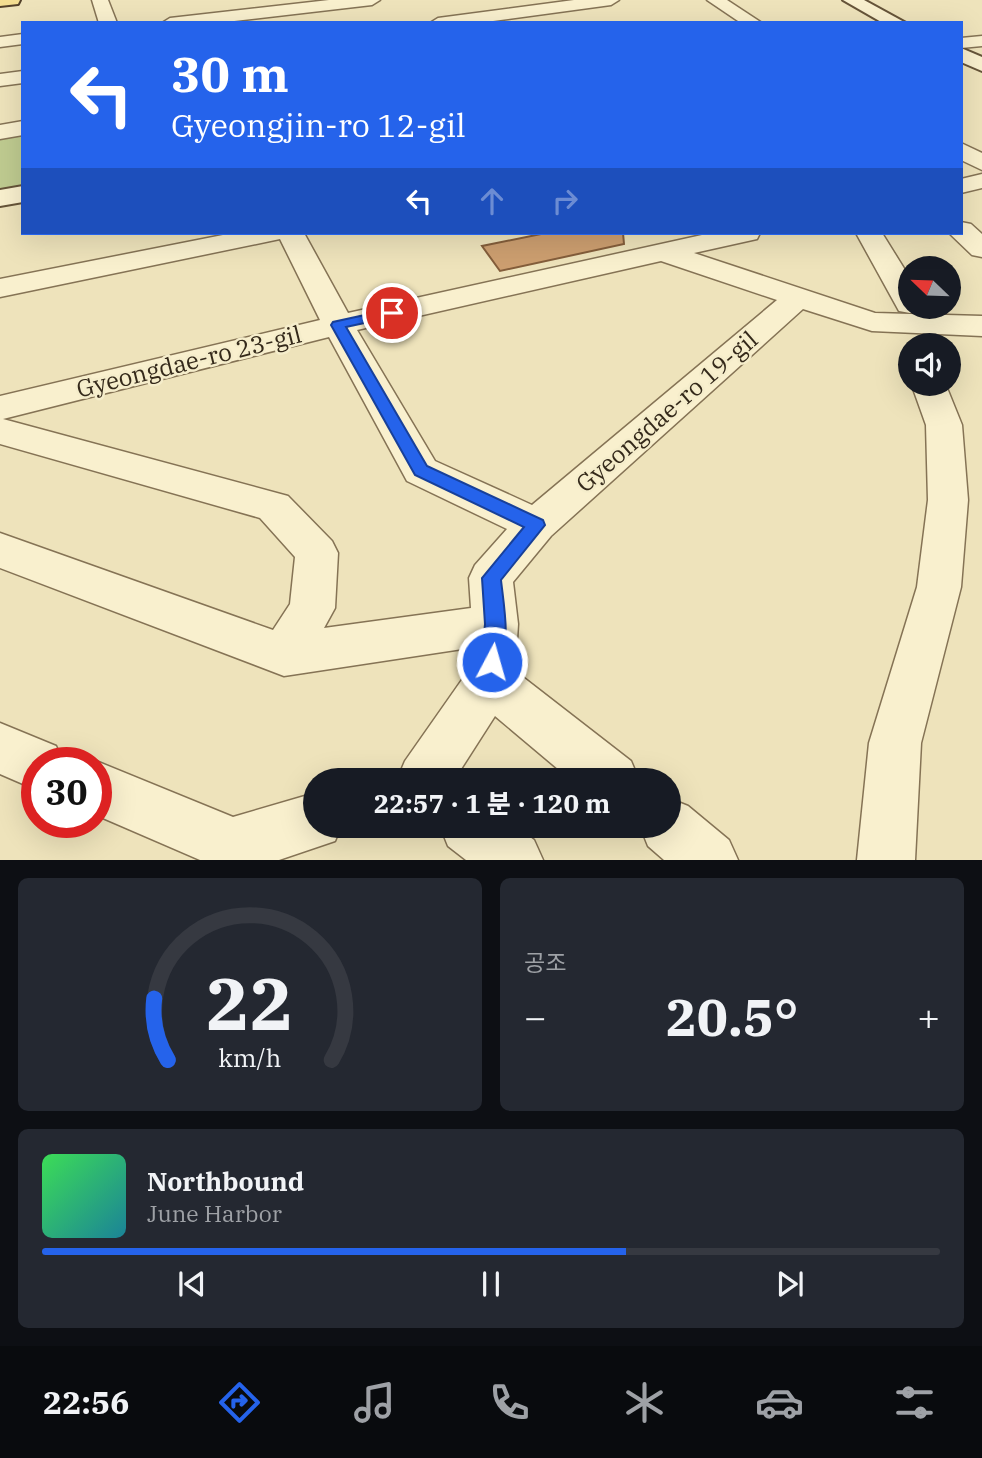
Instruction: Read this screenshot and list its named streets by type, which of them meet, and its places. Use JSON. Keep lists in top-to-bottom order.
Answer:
{
  "streets": {
    "street": ["Gyeongdae-ro 23-gil", "Gyeongdae-ro 19-gil"]
  },
  "north": "top left",
  "page": {
    "turn": ["30 m", "Gyeongjin-ro 12-gil"],
    "limit": "30",
    "trip": "22:57 · 1 분 · 120 m",
    "tile": "공조",
    "heat": ["−", "20.5°", "+"],
    "song": ["Northbound", "June Harbor"],
    "tabs": "22:56",
    "gauge": ["22", "km/h"]
  }
}
